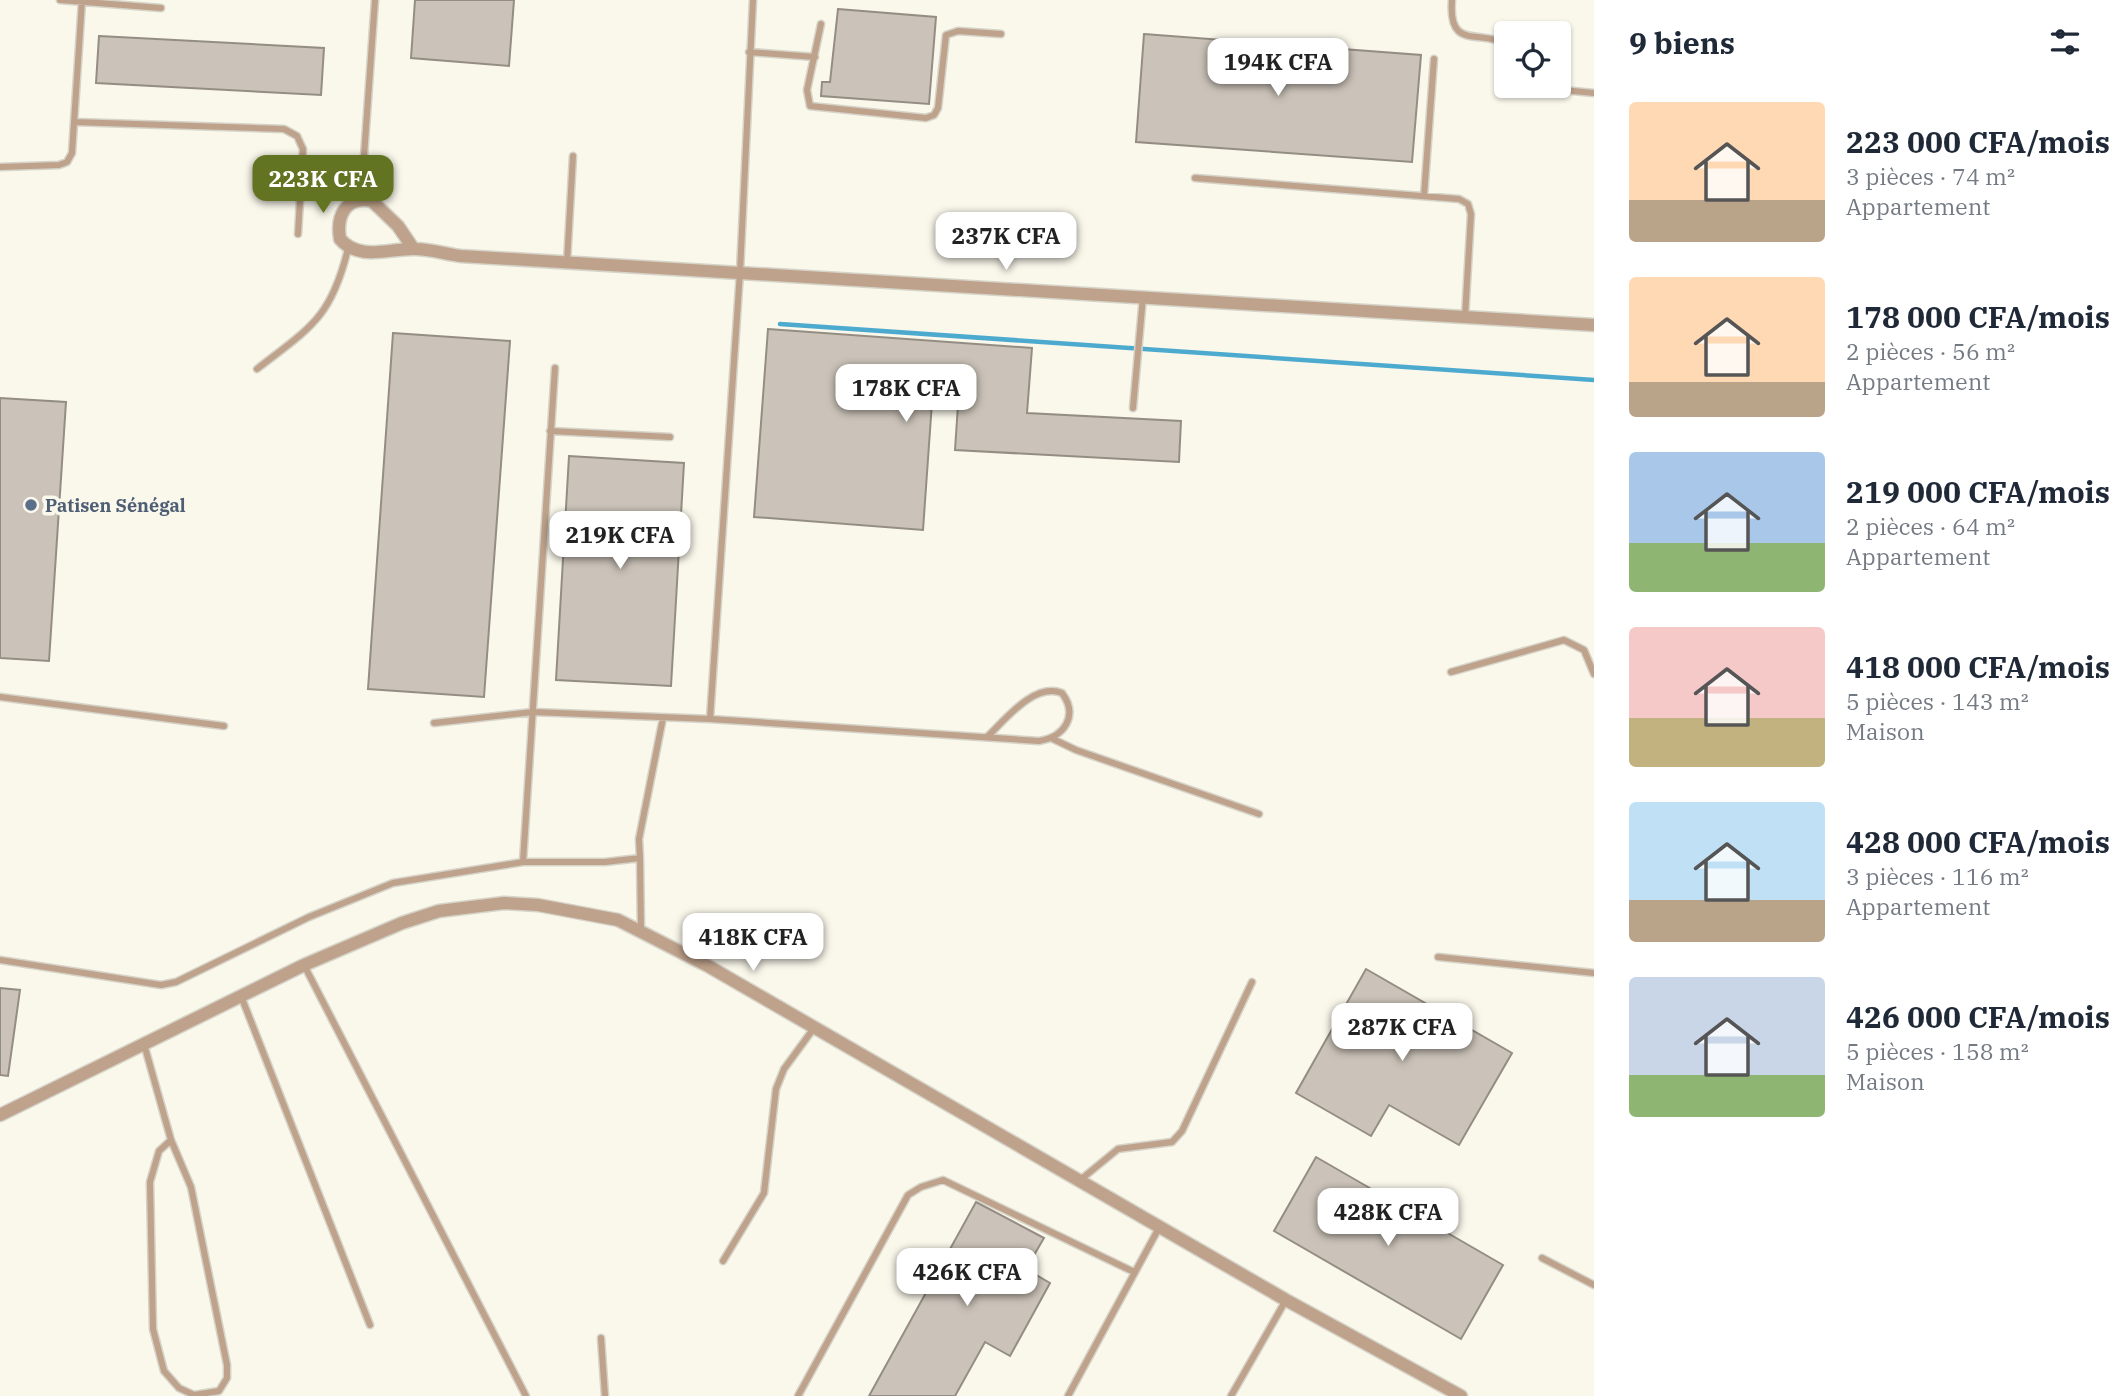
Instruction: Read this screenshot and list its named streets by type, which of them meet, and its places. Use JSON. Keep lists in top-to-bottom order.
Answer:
{
  "places": ["Patisen Sénégal"],
  "page": {
    "heading": "9 biens",
    "price": [
      "194K CFA",
      "223K CFA",
      "237K CFA",
      "178K CFA",
      "219K CFA",
      "418K CFA",
      "287K CFA",
      "428K CFA",
      "426K CFA"
    ],
    "list": [
      {
        "name": "223 000 CFA/mois",
        "note": "3 pièces · 74 m² · Appartement"
      },
      {
        "name": "178 000 CFA/mois",
        "note": "2 pièces · 56 m² · Appartement"
      },
      {
        "name": "219 000 CFA/mois",
        "note": "2 pièces · 64 m² · Appartement"
      },
      {
        "name": "418 000 CFA/mois",
        "note": "5 pièces · 143 m² · Maison"
      },
      {
        "name": "428 000 CFA/mois",
        "note": "3 pièces · 116 m² · Appartement"
      },
      {
        "name": "426 000 CFA/mois",
        "note": "5 pièces · 158 m² · Maison"
      }
    ]
  }
}
